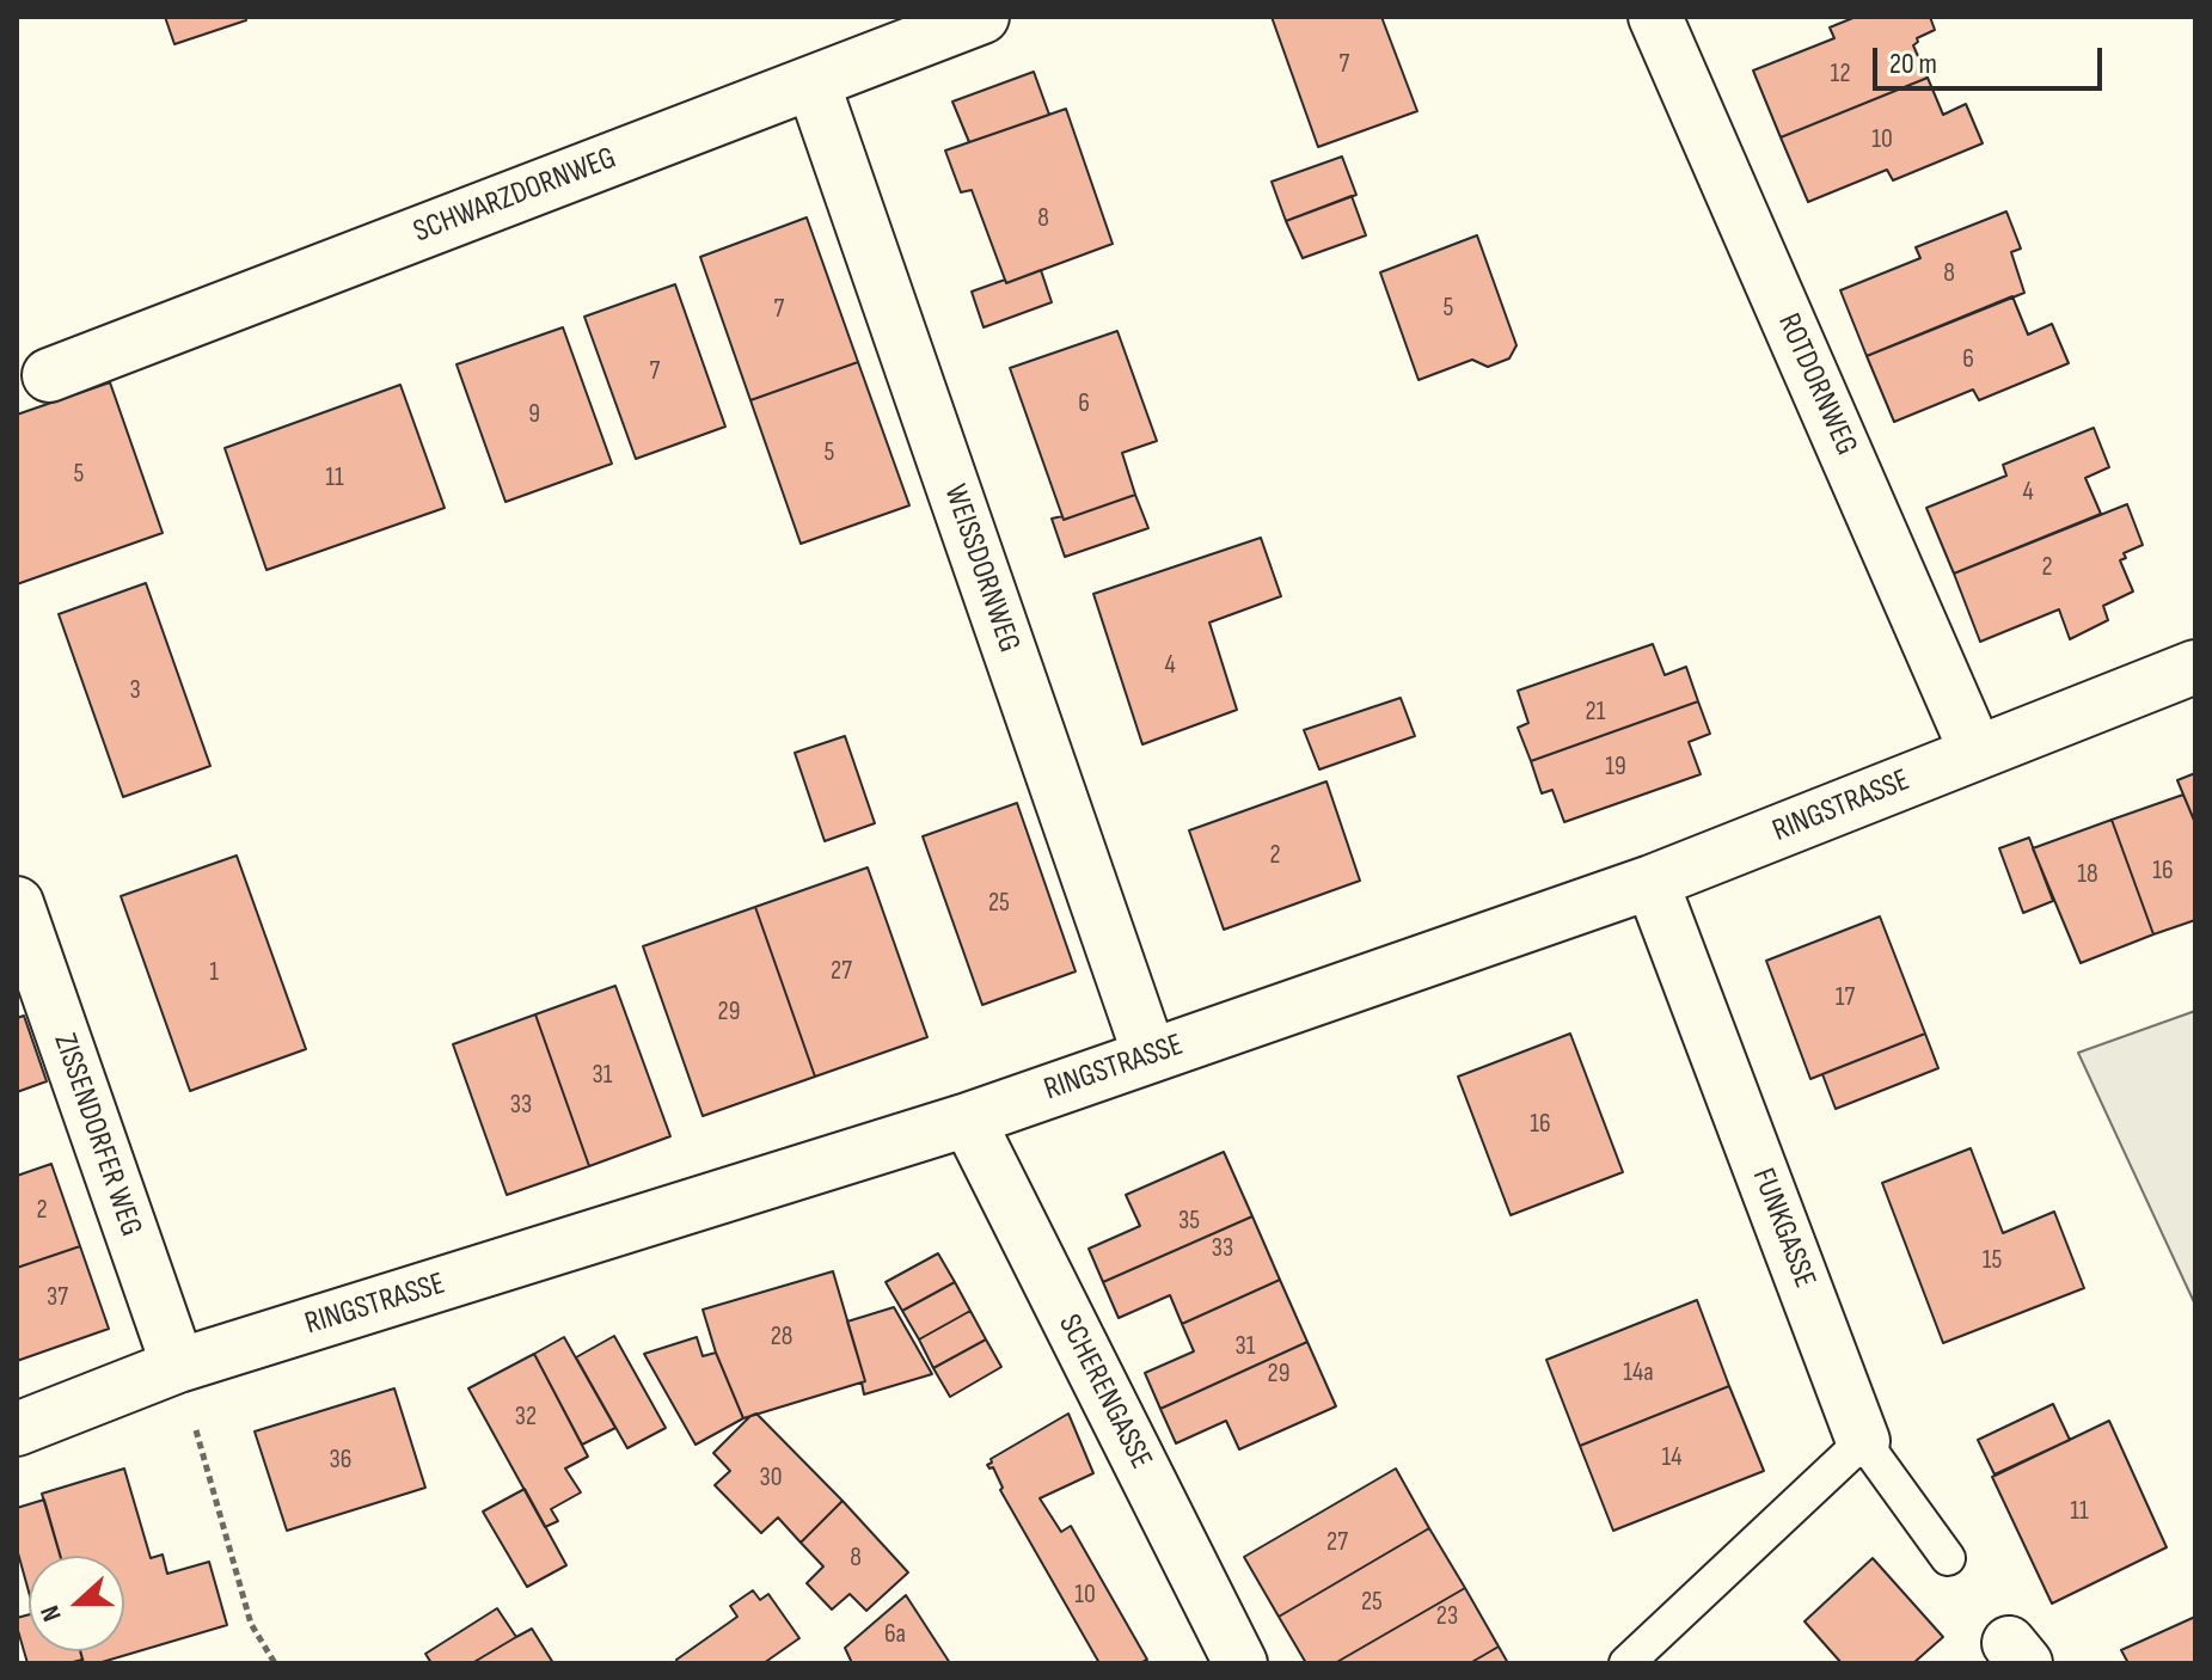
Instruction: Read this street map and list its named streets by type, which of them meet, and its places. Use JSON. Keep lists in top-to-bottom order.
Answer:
{
  "streets": {
    "street": [
      "SCHWARZDORNWEG",
      "ROTDORNWEG",
      "WEISSDORNWEG",
      "RINGSTRASSE",
      "ZISSENDORFER WEG",
      "FUNKGASSE",
      "SCHERENGASSE"
    ]
  },
  "crossings": [
    ["SCHWARZDORNWEG", "WEISSDORNWEG"],
    ["ROTDORNWEG", "RINGSTRASSE"],
    ["WEISSDORNWEG", "RINGSTRASSE"],
    ["RINGSTRASSE", "ZISSENDORFER WEG"],
    ["RINGSTRASSE", "FUNKGASSE"],
    ["RINGSTRASSE", "SCHERENGASSE"]
  ],
  "house_numbers": [
    "7",
    "12",
    "10",
    "8",
    "8",
    "5",
    "7",
    "6",
    "7",
    "6",
    "9",
    "5",
    "5",
    "11",
    "4",
    "2",
    "4",
    "3",
    "21",
    "19",
    "2",
    "16",
    "18",
    "25",
    "27",
    "1",
    "17",
    "29",
    "31",
    "33",
    "16",
    "2",
    "35",
    "33",
    "15",
    "37",
    "28",
    "31",
    "14a",
    "29",
    "32",
    "14",
    "36",
    "30",
    "11",
    "27",
    "8",
    "10",
    "25",
    "23",
    "6a"
  ],
  "scale_bar": "20 m",
  "north": "left"
}
